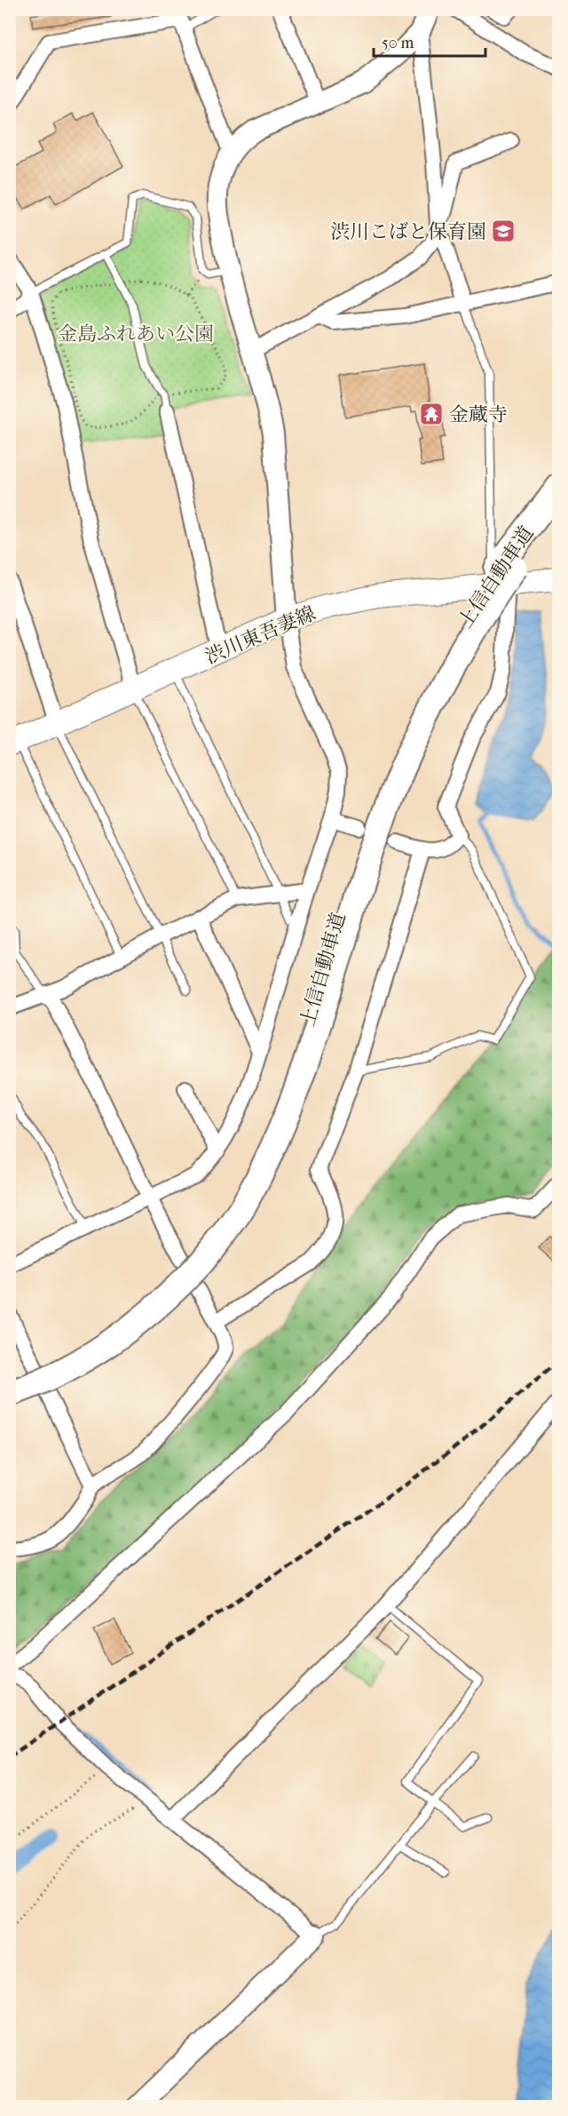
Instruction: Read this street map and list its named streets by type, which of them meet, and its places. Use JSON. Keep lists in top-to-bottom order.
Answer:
{
  "streets": {
    "highway": ["上信自動車道"],
    "main road": ["渋川東吾妻線"]
  },
  "parks": ["金島ふれあい公園"],
  "places": {
    "school or university": ["渋川こばと保育園"],
    "temple": ["金蔵寺"]
  },
  "scale_bar": "50 m"
}
